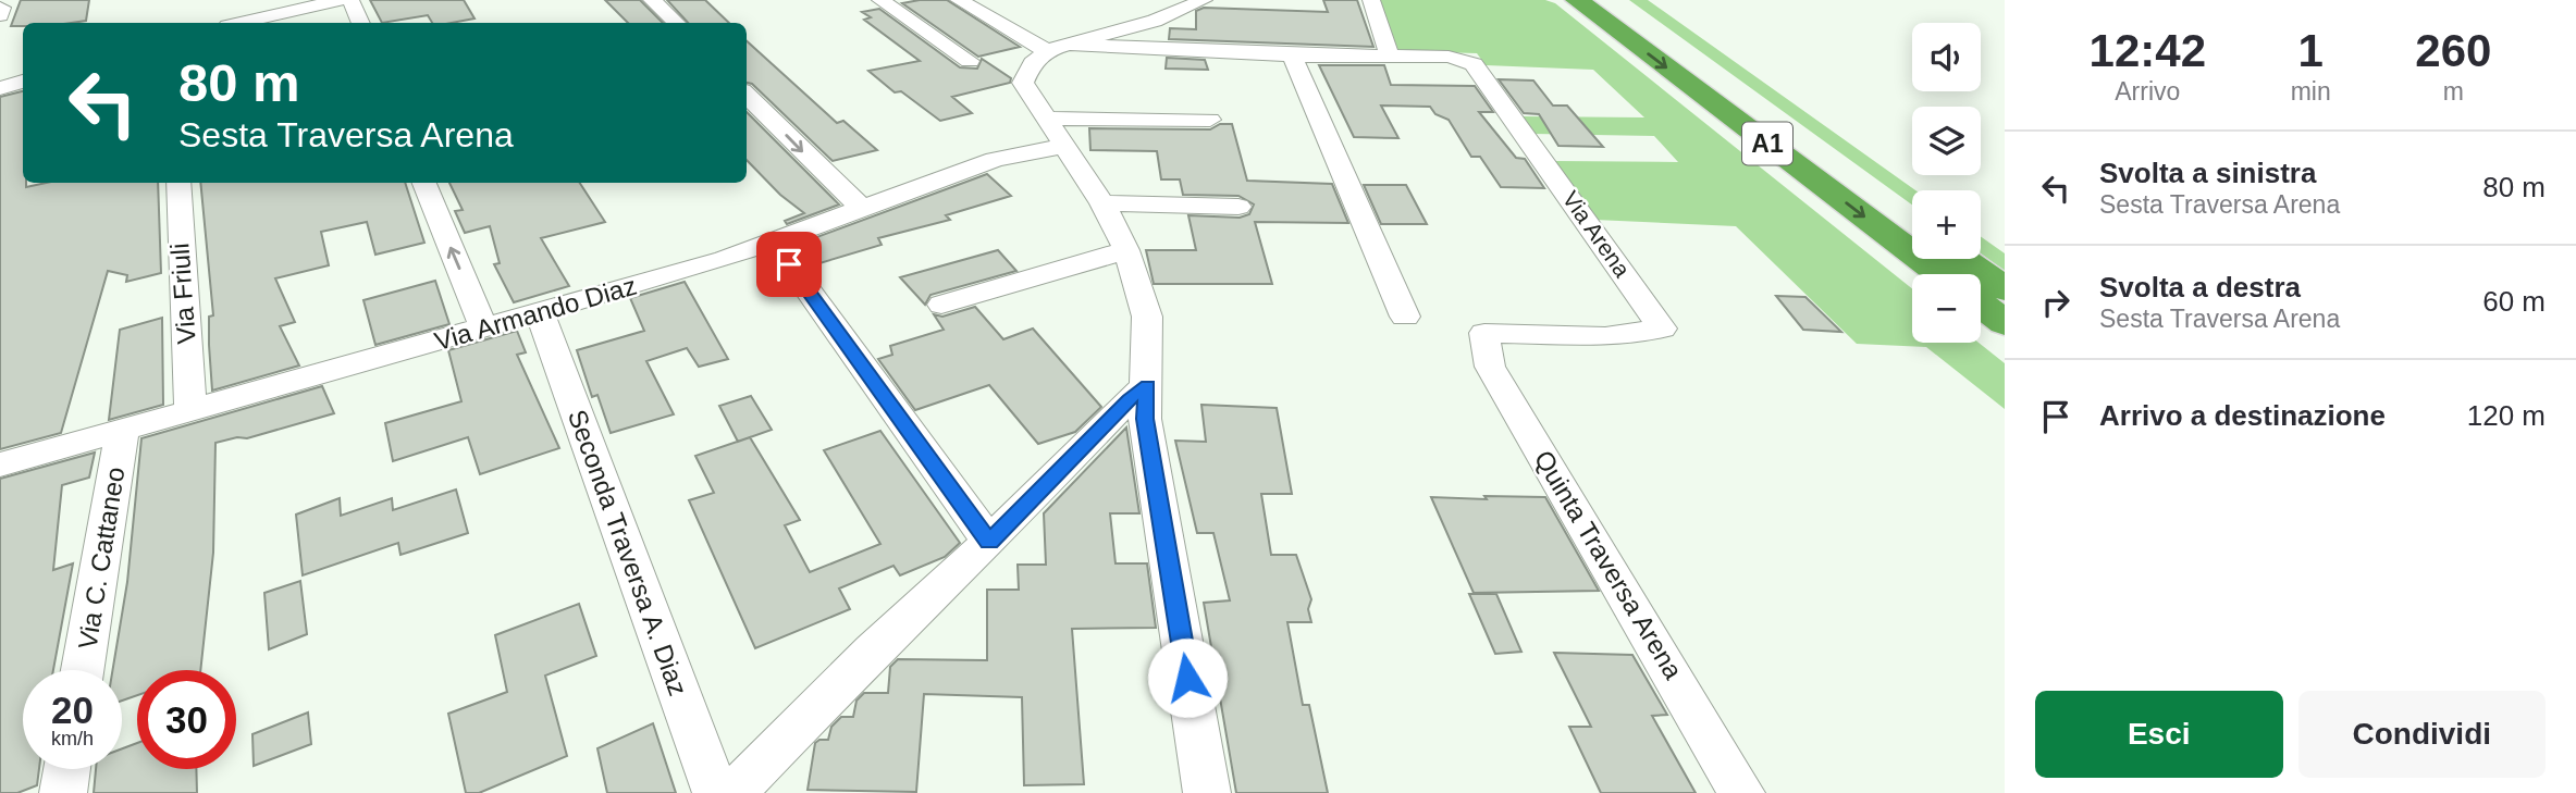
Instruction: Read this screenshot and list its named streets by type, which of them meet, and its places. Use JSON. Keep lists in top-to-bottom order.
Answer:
{
  "streets": {
    "highway": ["A1"],
    "street": [
      "Via Arena",
      "Via Friuli",
      "Via Armando Diaz",
      "Seconda Traversa A. Diaz",
      "Via C. Cattaneo",
      "Quinta Traversa Arena"
    ]
  },
  "crossings": [
    ["Via Arena", "Quinta Traversa Arena"],
    ["Via Friuli", "Via Armando Diaz"],
    ["Via Armando Diaz", "Seconda Traversa A. Diaz"],
    ["Via Armando Diaz", "Via C. Cattaneo"]
  ],
  "page": {
    "eta": [
      "12:42",
      "Arrivo",
      "1",
      "min",
      "260",
      "m"
    ],
    "map_buttons": ["+", "−"],
    "turn": ["80 m", "Sesta Traversa Arena"],
    "list": [
      {
        "name": "Svolta a sinistra",
        "note": "Sesta Traversa Arena",
        "value": "80 m"
      },
      {
        "name": "Svolta a destra",
        "note": "Sesta Traversa Arena",
        "value": "60 m"
      },
      {
        "name": "Arrivo a destinazione",
        "value": "120 m"
      }
    ],
    "speed": "20 km/h",
    "limit": "30",
    "buttons": ["Esci", "Condividi"]
  }
}
